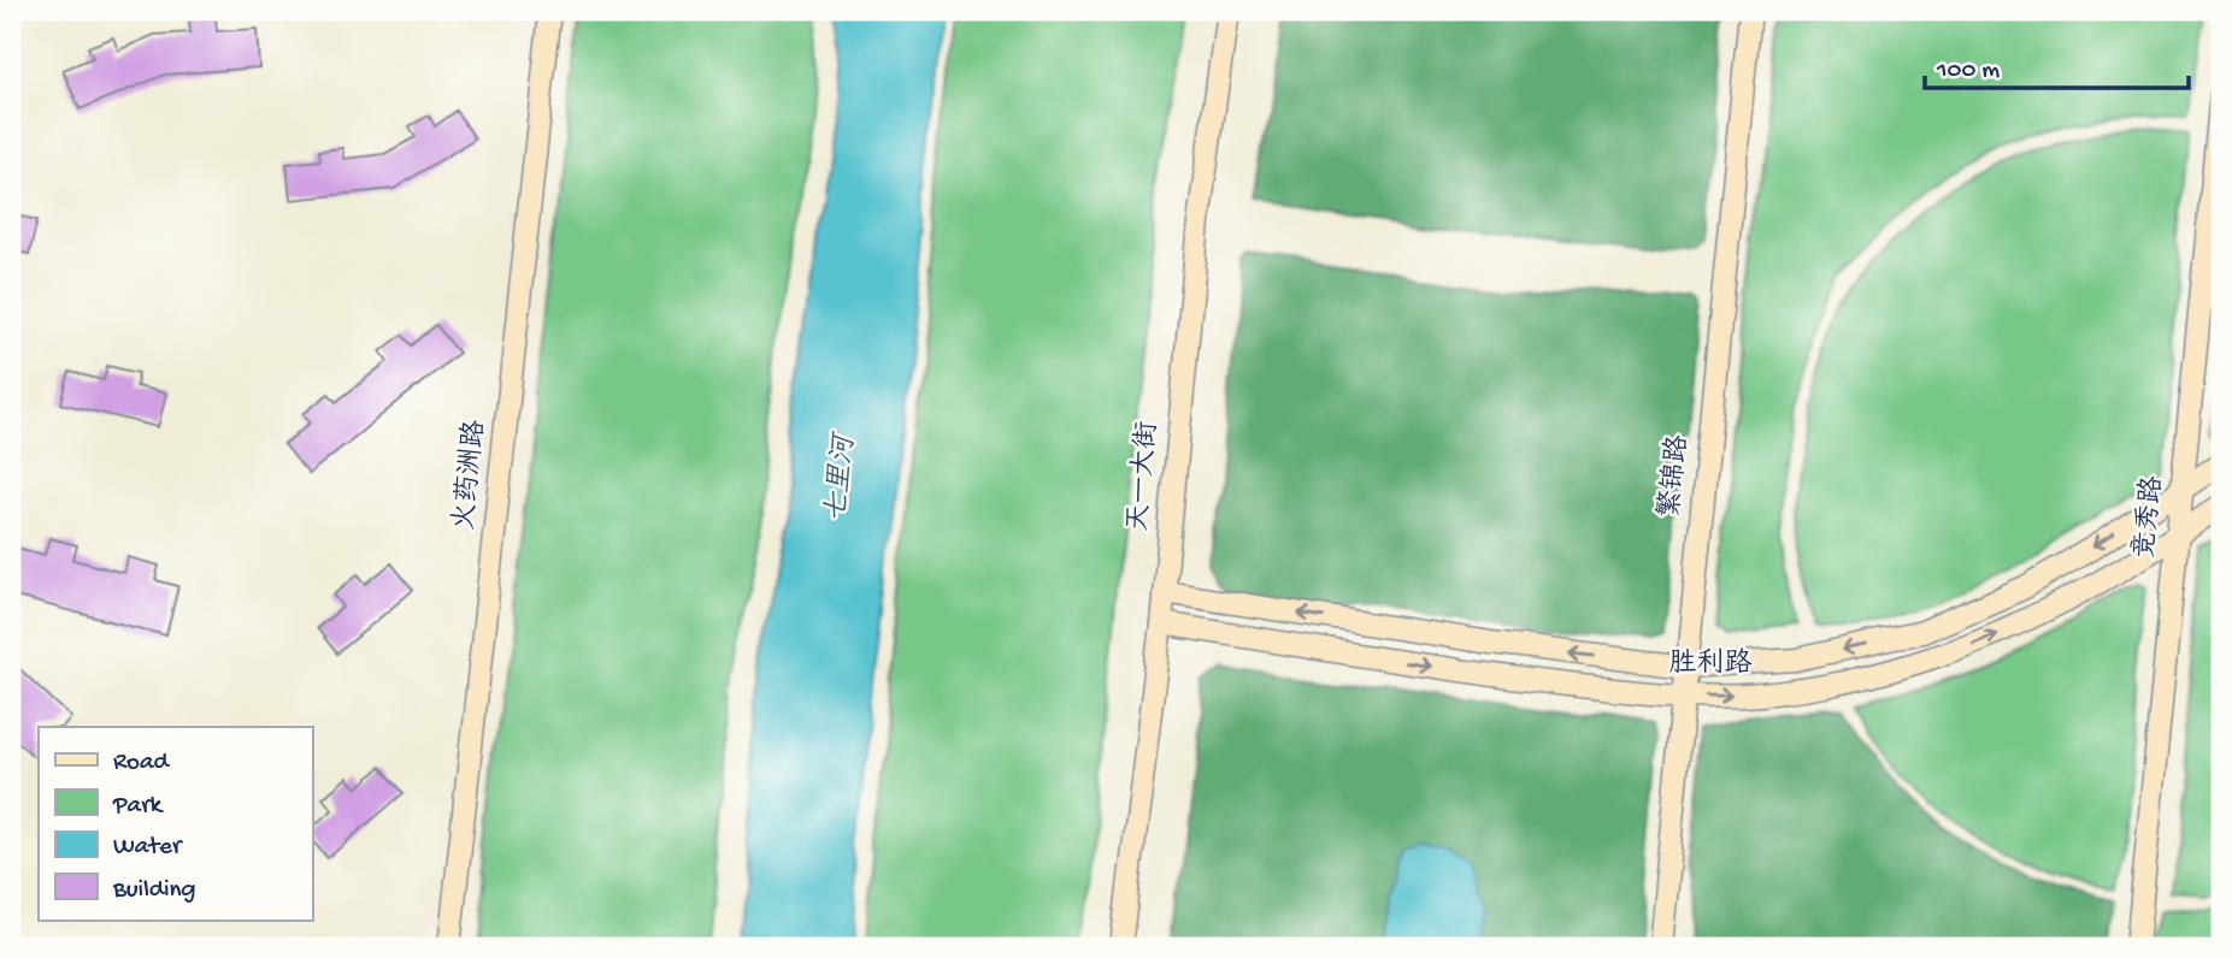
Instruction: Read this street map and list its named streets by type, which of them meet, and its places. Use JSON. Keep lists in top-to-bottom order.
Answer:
{
  "streets": {
    "street": [
      "火药洲路",
      "天一大街",
      "繁锦路",
      "竞秀路",
      "胜利路"
    ]
  },
  "crossings": [
    ["天一大街", "胜利路"],
    ["繁锦路", "胜利路"],
    ["竞秀路", "胜利路"]
  ],
  "water": ["七里河"],
  "legend": [
    "Road",
    "Park",
    "Water",
    "Building"
  ],
  "scale_bar": "100 m"
}
